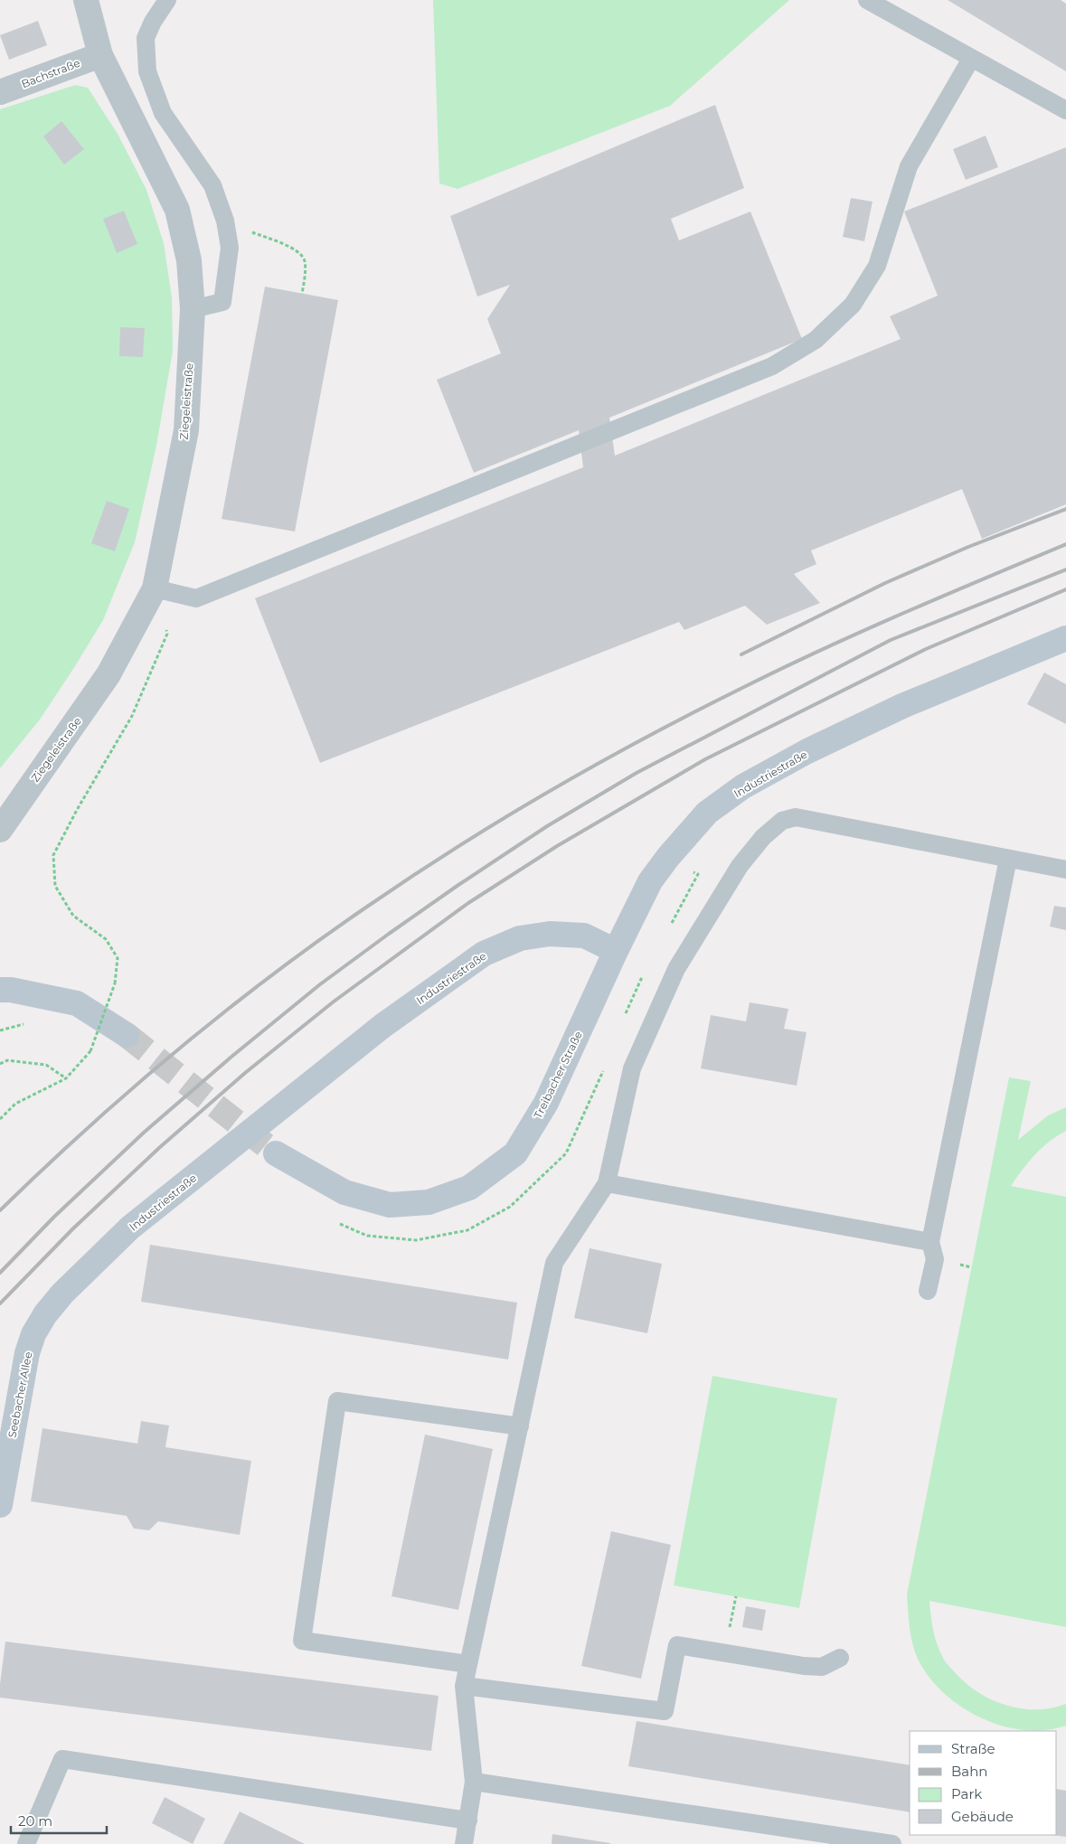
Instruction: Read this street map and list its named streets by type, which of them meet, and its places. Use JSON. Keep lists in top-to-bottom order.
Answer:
{
  "streets": {
    "street": [
      "Bachstraße",
      "Ziegeleistraße",
      "Industriestraße",
      "Treibacher Straße",
      "Seebacher Allee"
    ]
  },
  "crossings": [
    ["Bachstraße", "Ziegeleistraße"],
    ["Industriestraße", "Treibacher Straße"],
    ["Industriestraße", "Seebacher Allee"]
  ],
  "legend": [
    "Straße",
    "Bahn",
    "Park",
    "Gebäude"
  ],
  "scale_bar": "20 m"
}
